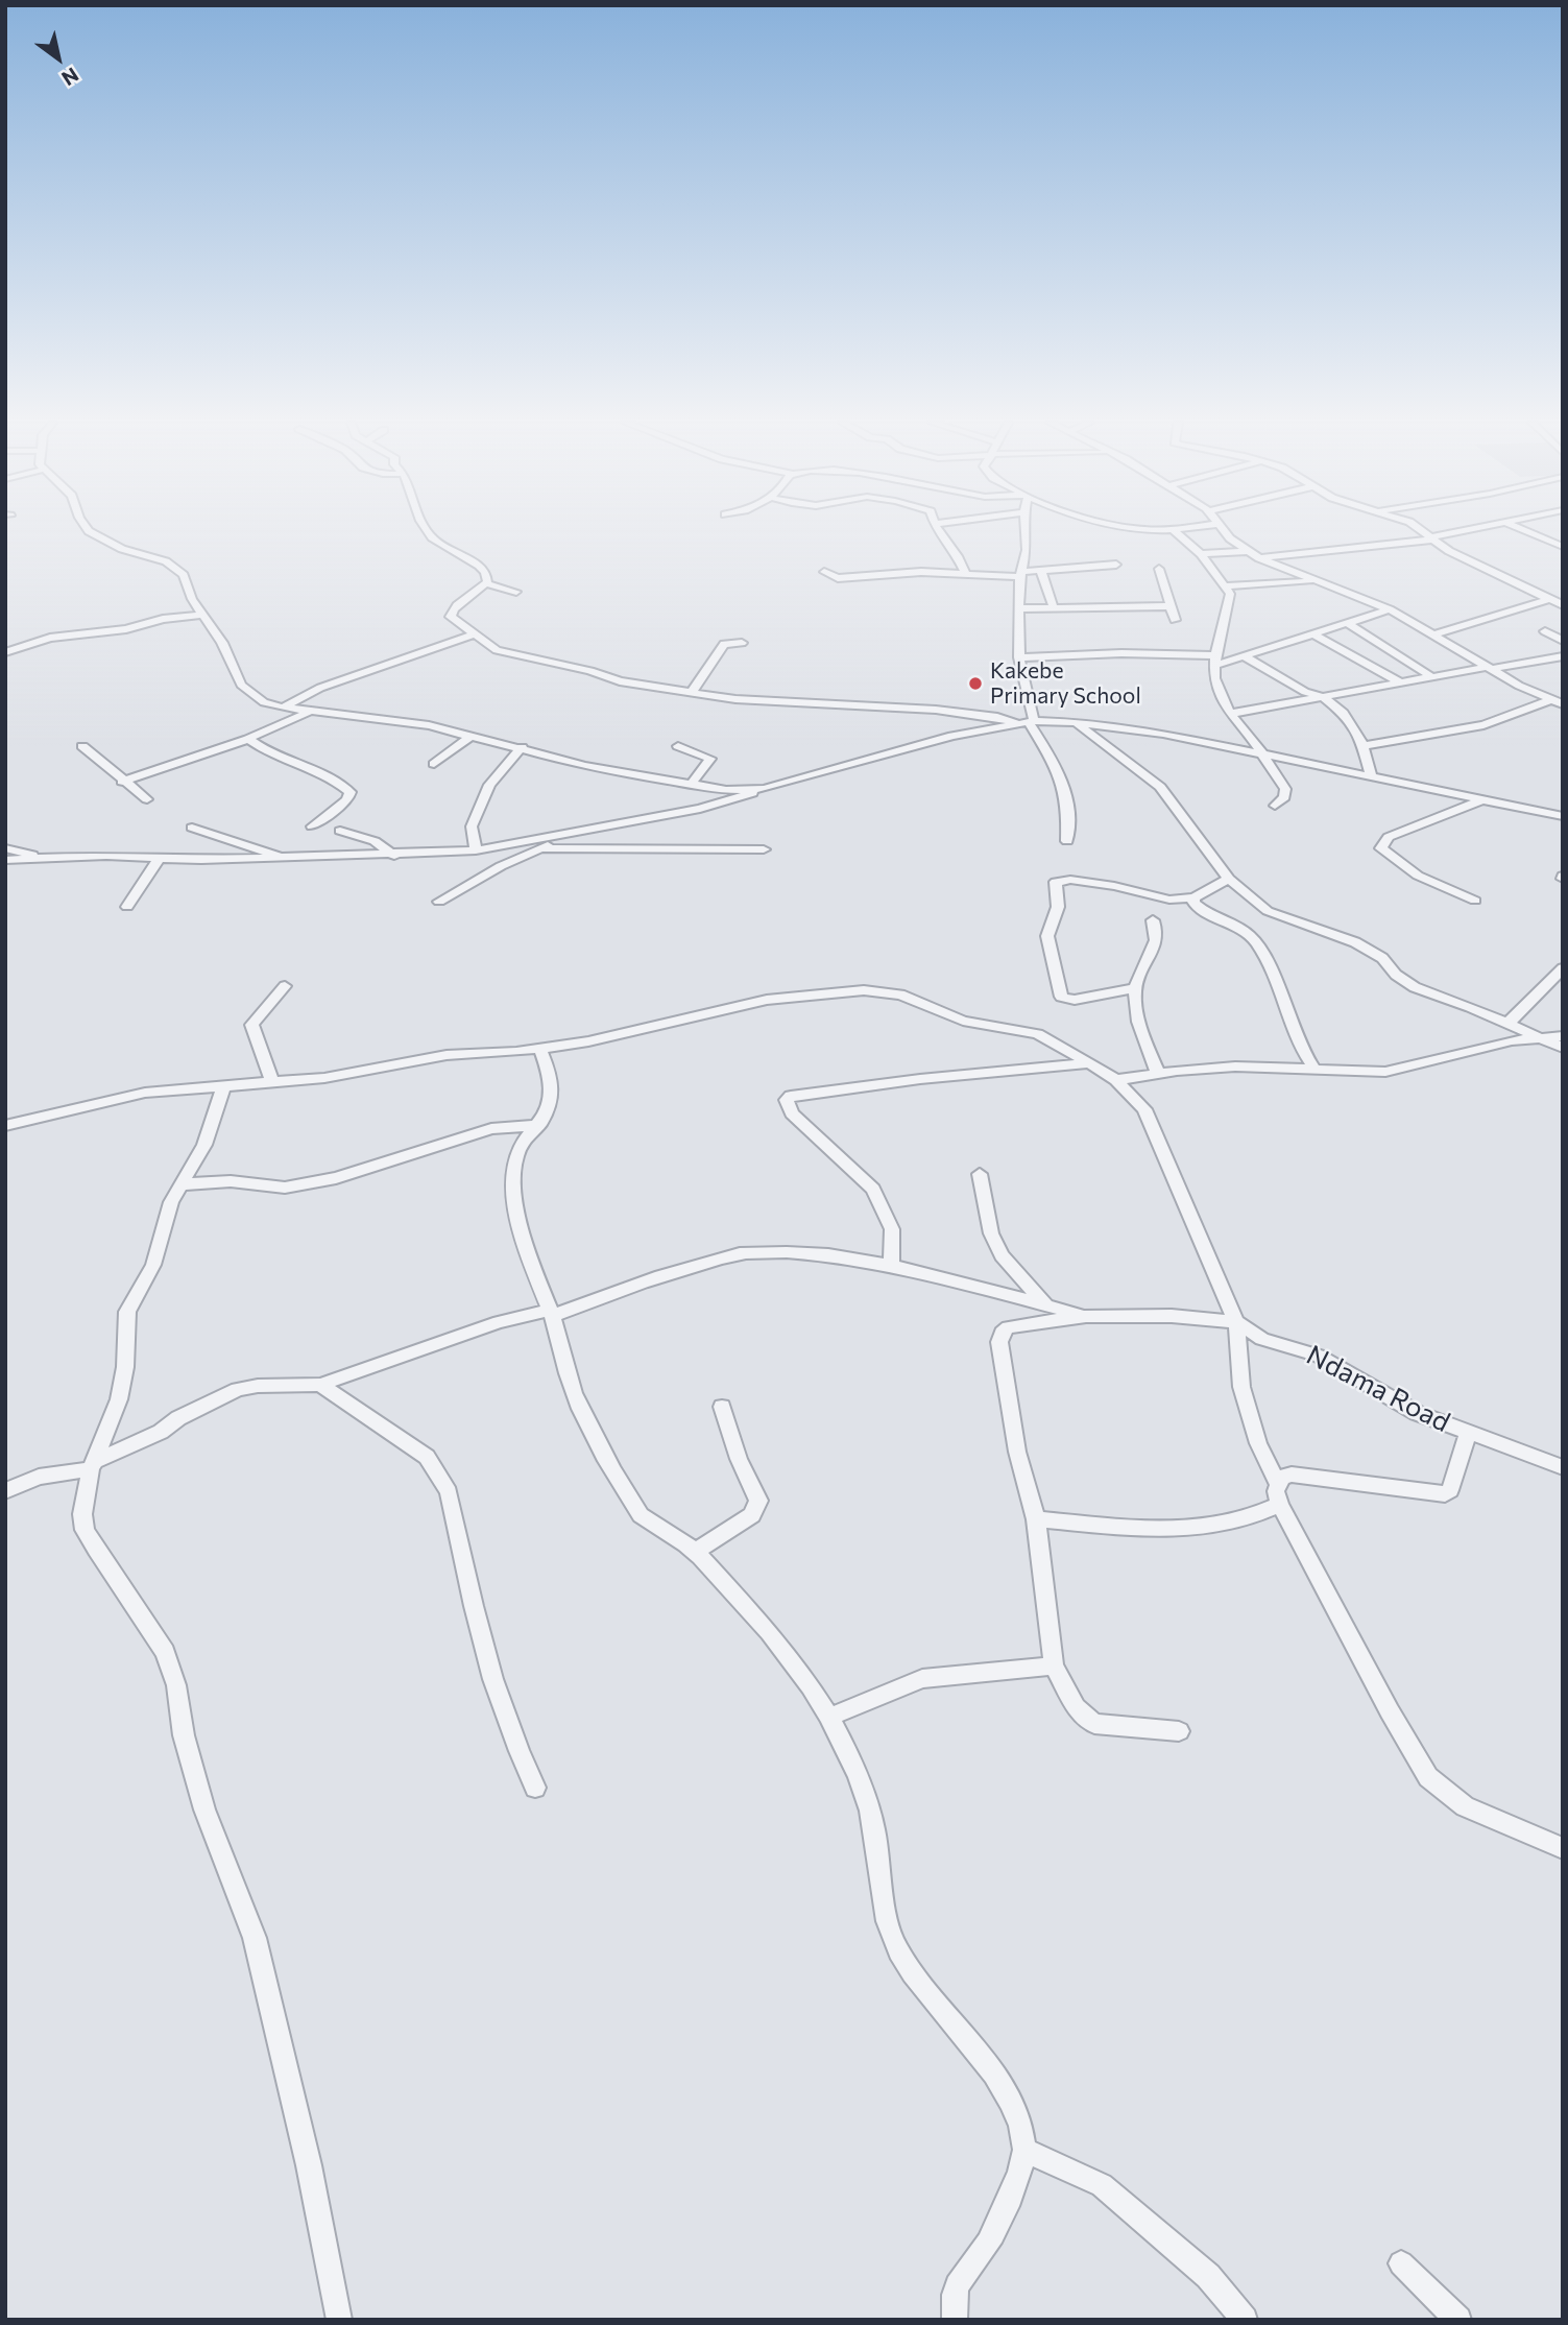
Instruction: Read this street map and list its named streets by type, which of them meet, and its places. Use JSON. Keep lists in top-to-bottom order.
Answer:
{
  "streets": {
    "street": ["Ndama Road"]
  },
  "places": ["Kakebe Primary School"],
  "north": "bottom right"
}
